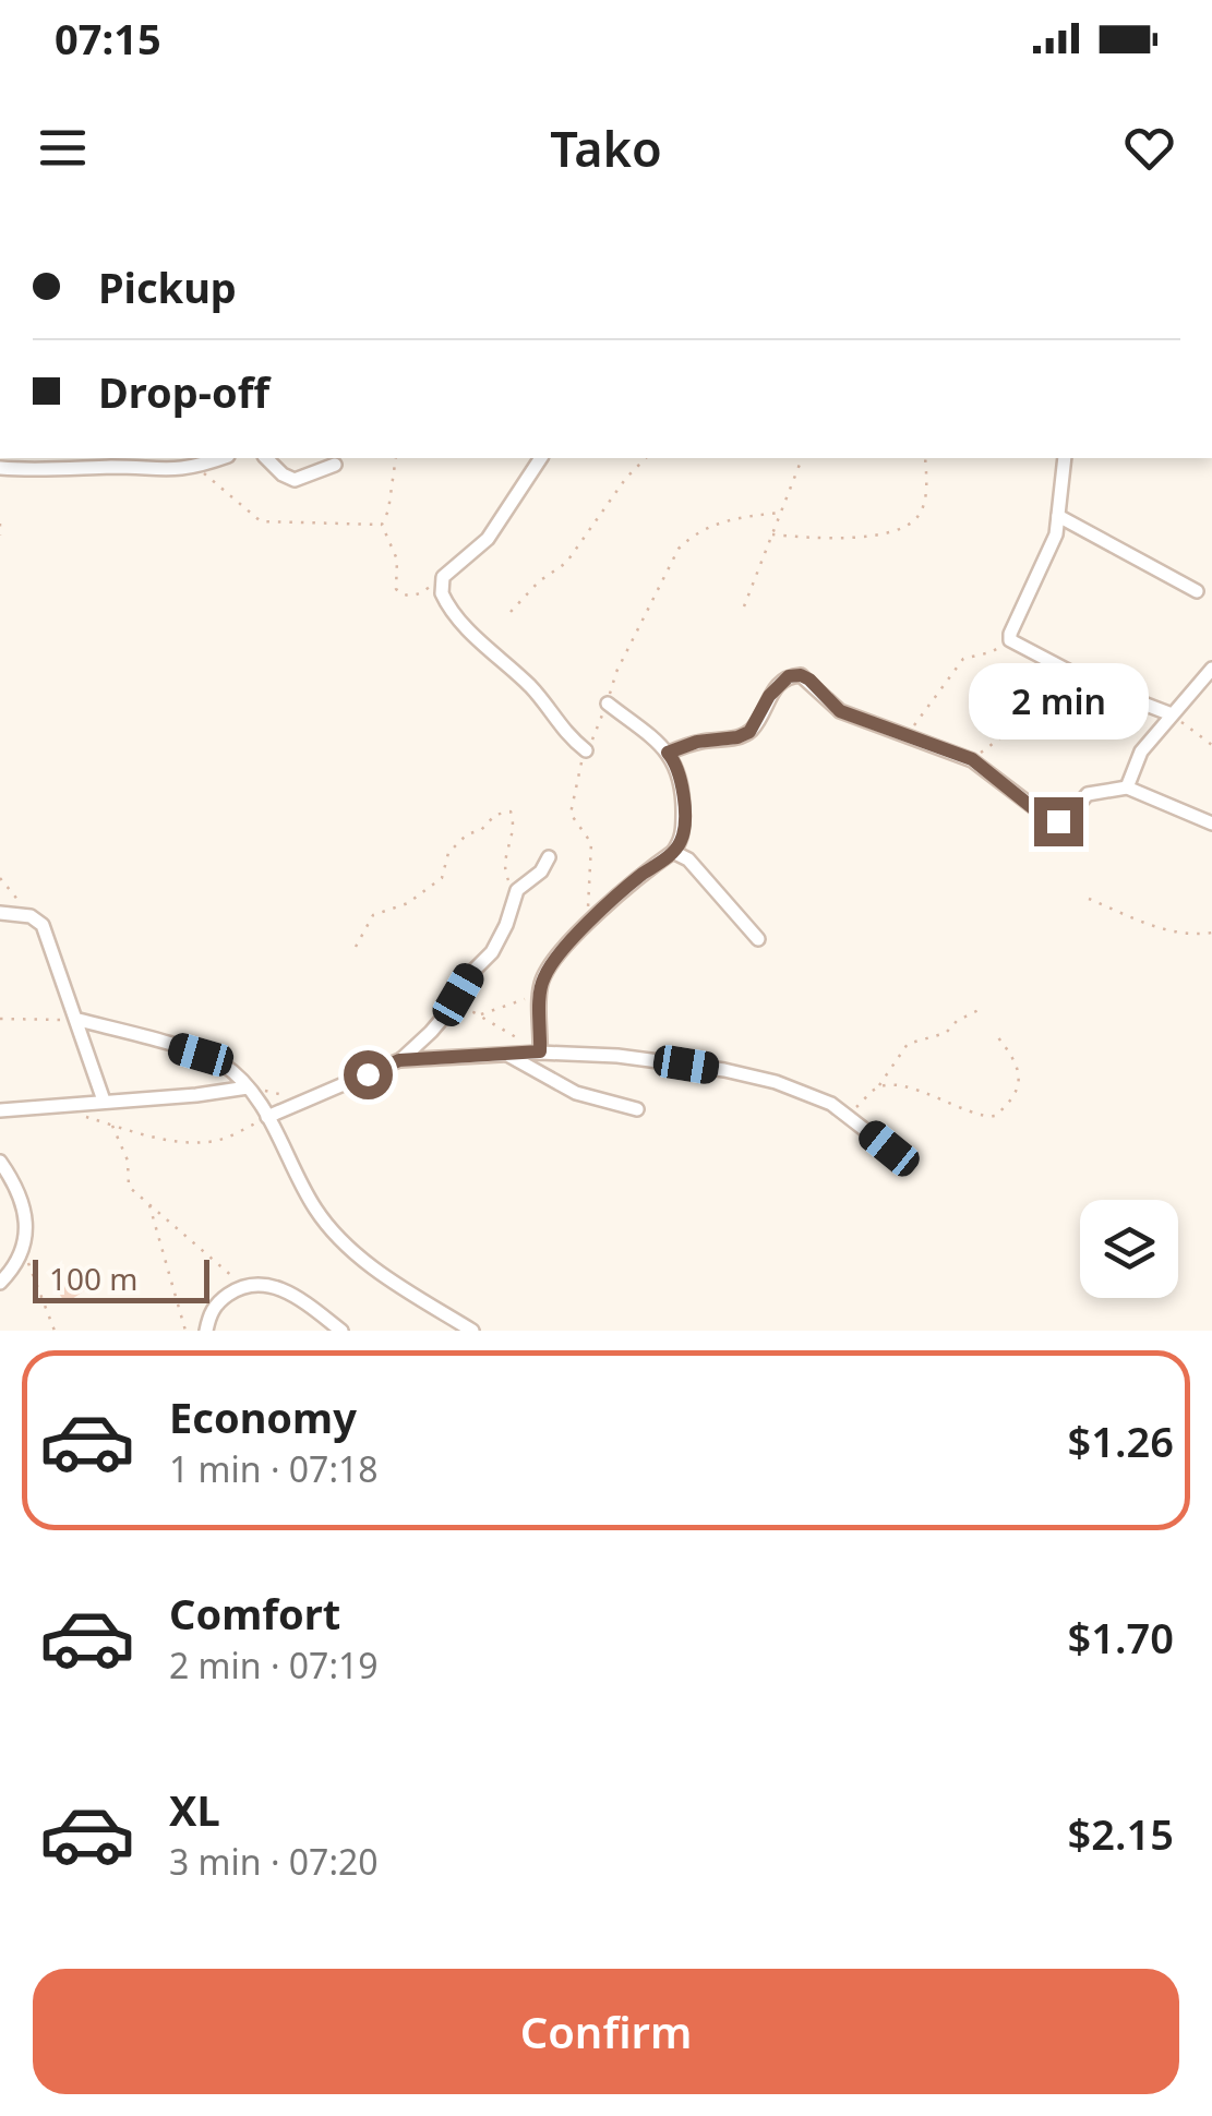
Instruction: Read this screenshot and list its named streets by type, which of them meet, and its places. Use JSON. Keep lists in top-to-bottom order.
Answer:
{
  "scale_bar": "100 m",
  "page": {
    "status": "07:15",
    "header": "Tako",
    "banner": ["Pickup", "Drop-off"],
    "bubble": "2 min",
    "scale": "100 m",
    "list": [
      {
        "name": "Economy",
        "note": "1 min · 07:18",
        "value": "$1.26"
      },
      {
        "name": "Comfort",
        "note": "2 min · 07:19",
        "value": "$1.70"
      },
      {
        "name": "XL",
        "note": "3 min · 07:20",
        "value": "$2.15"
      }
    ],
    "buttons": "Confirm"
  }
}
